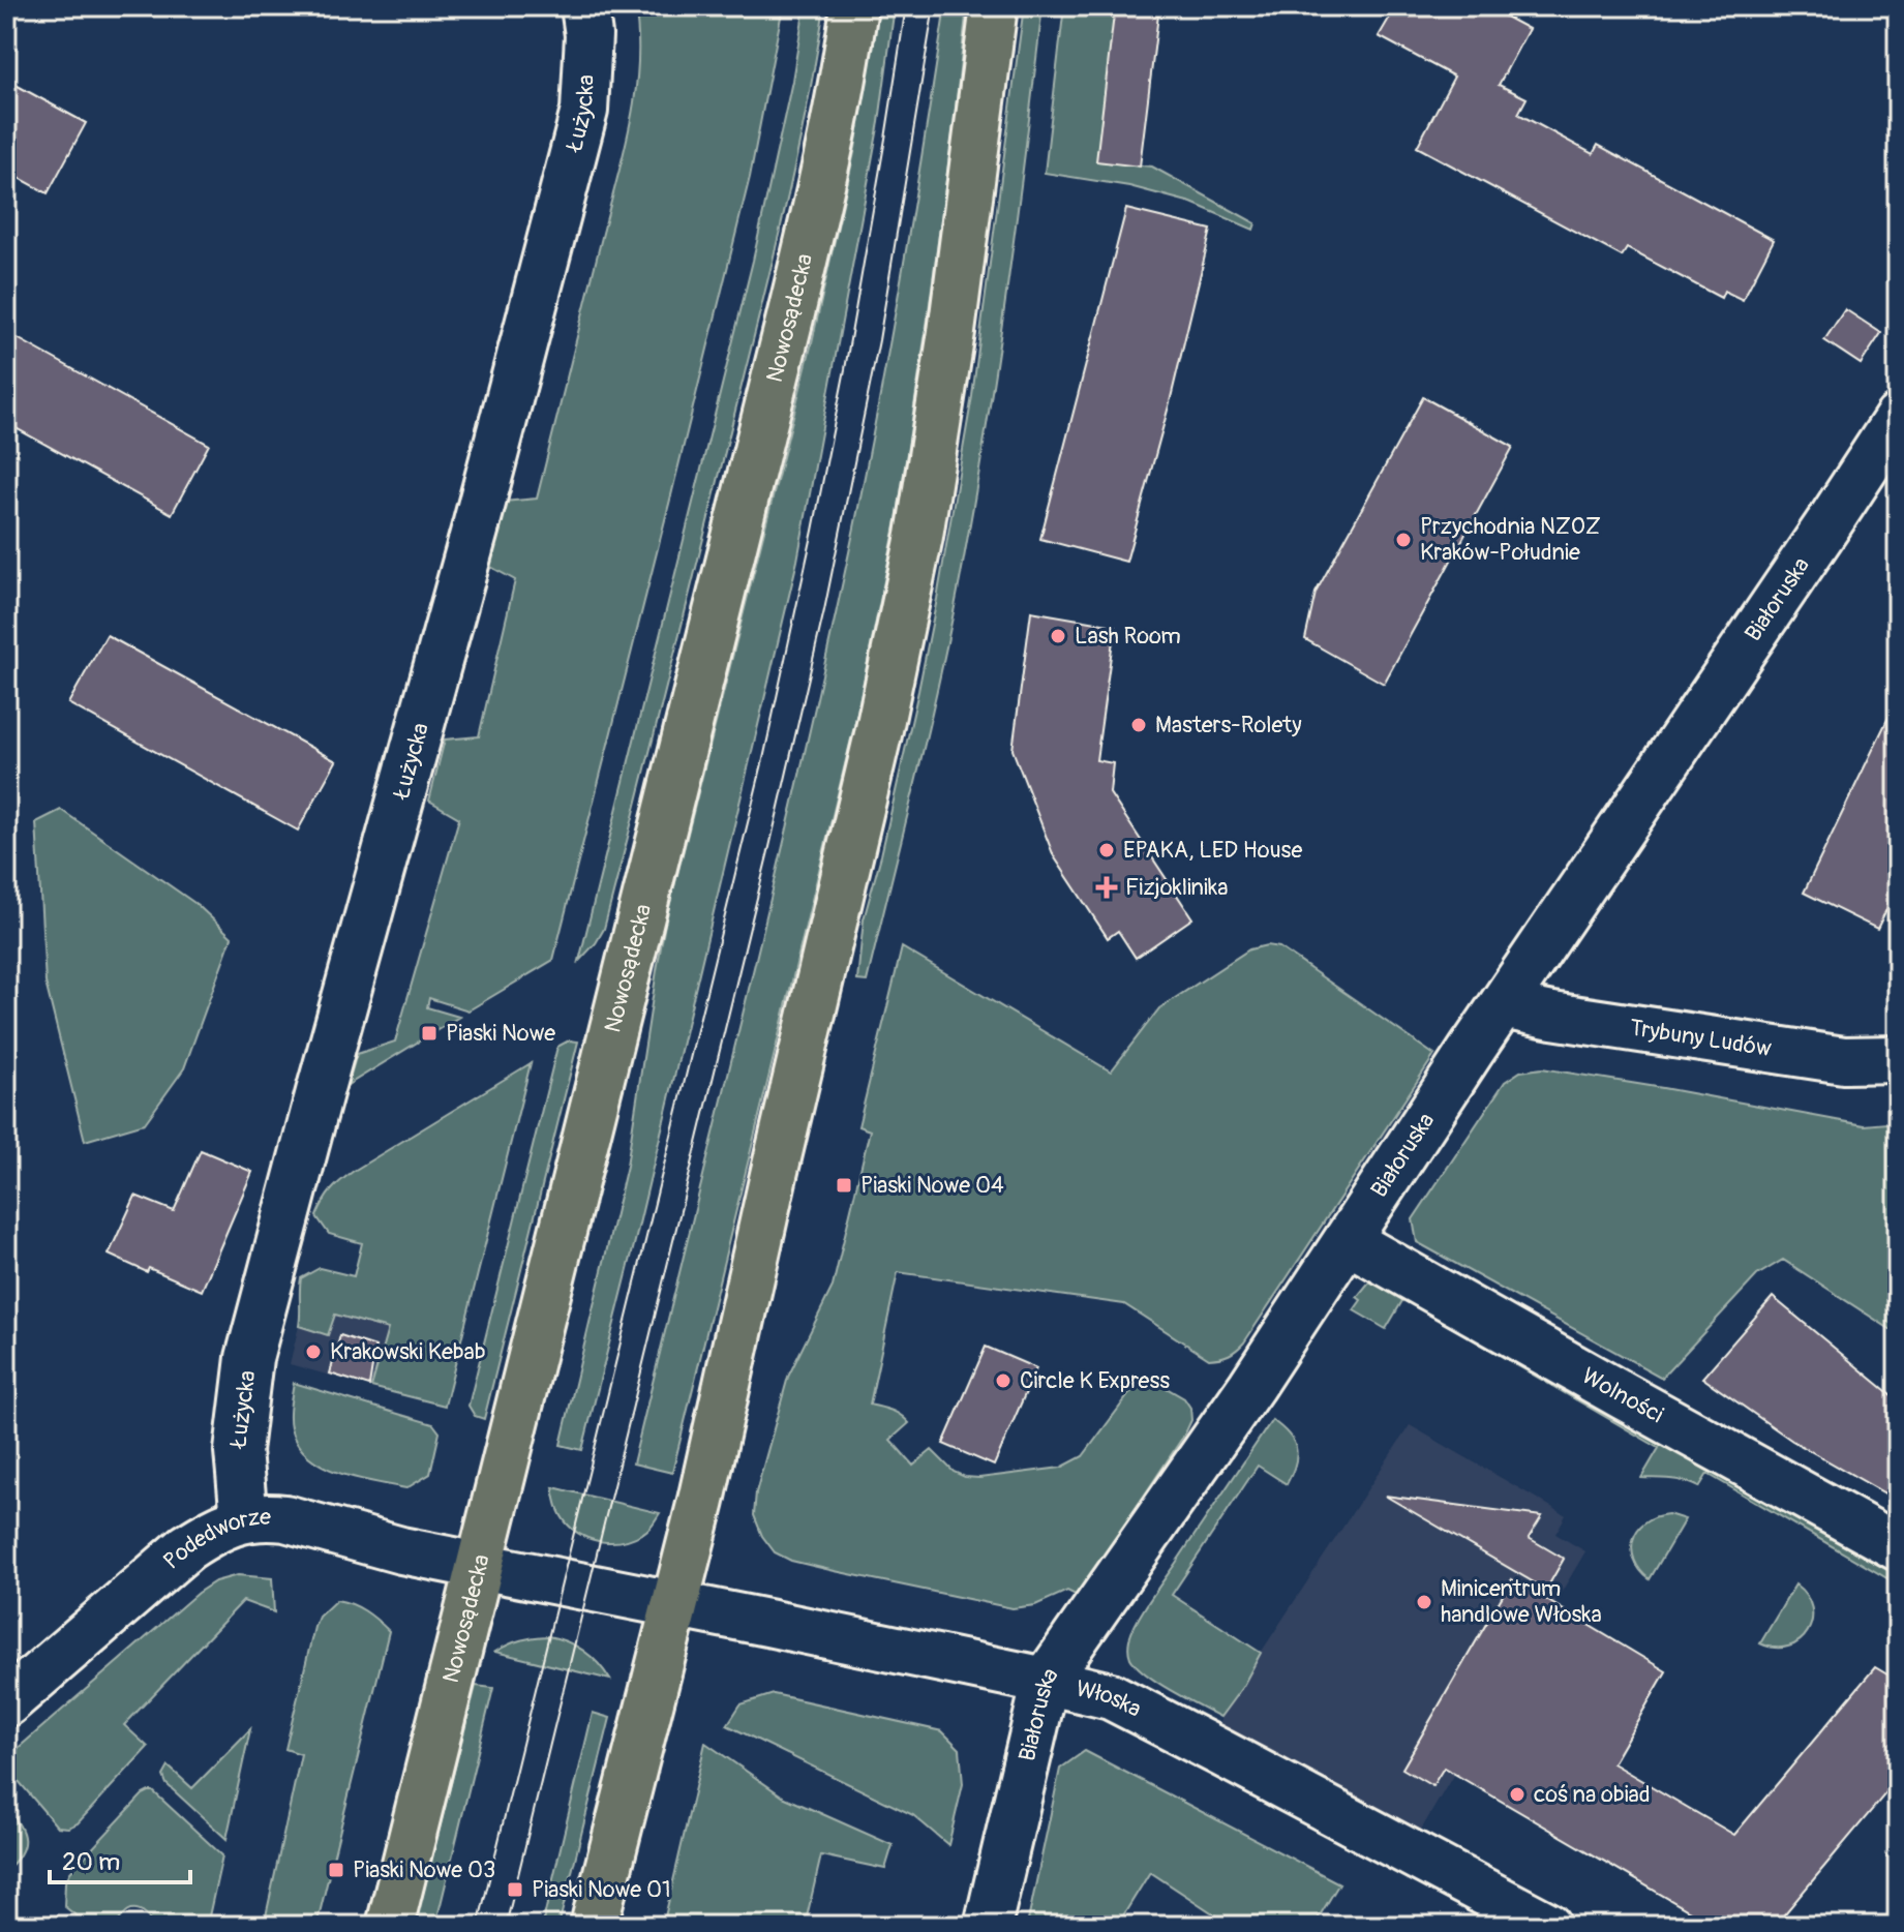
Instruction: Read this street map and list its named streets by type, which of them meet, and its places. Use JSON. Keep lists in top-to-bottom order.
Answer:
{
  "streets": {
    "main road": ["Nowosądecka"],
    "street": [
      "Łużycka",
      "Białoruska",
      "Trybuny Ludów",
      "Wolności",
      "Podedworze",
      "Włoska"
    ]
  },
  "crossings": [
    ["Łużycka", "Podedworze"],
    ["Nowosądecka", "Podedworze"],
    ["Nowosądecka", "Włoska"],
    ["Białoruska", "Trybuny Ludów"],
    ["Białoruska", "Wolności"],
    ["Białoruska", "Włoska"],
    ["Podedworze", "Włoska"]
  ],
  "places": {
    "other": [
      "Przychodnia NZOZ Kraków-Południe",
      "Lash Room",
      "Masters-Rolety",
      "EPAKA, LED House",
      "Krakowski Kebab",
      "Circle K Express",
      "Minicentrum handlowe Włoska",
      "coś na obiad"
    ],
    "health": ["Fizjoklinika"],
    "transit": [
      "Piaski Nowe",
      "Piaski Nowe 04",
      "Piaski Nowe 03",
      "Piaski Nowe 01"
    ]
  },
  "scale_bar": "20 m"
}
